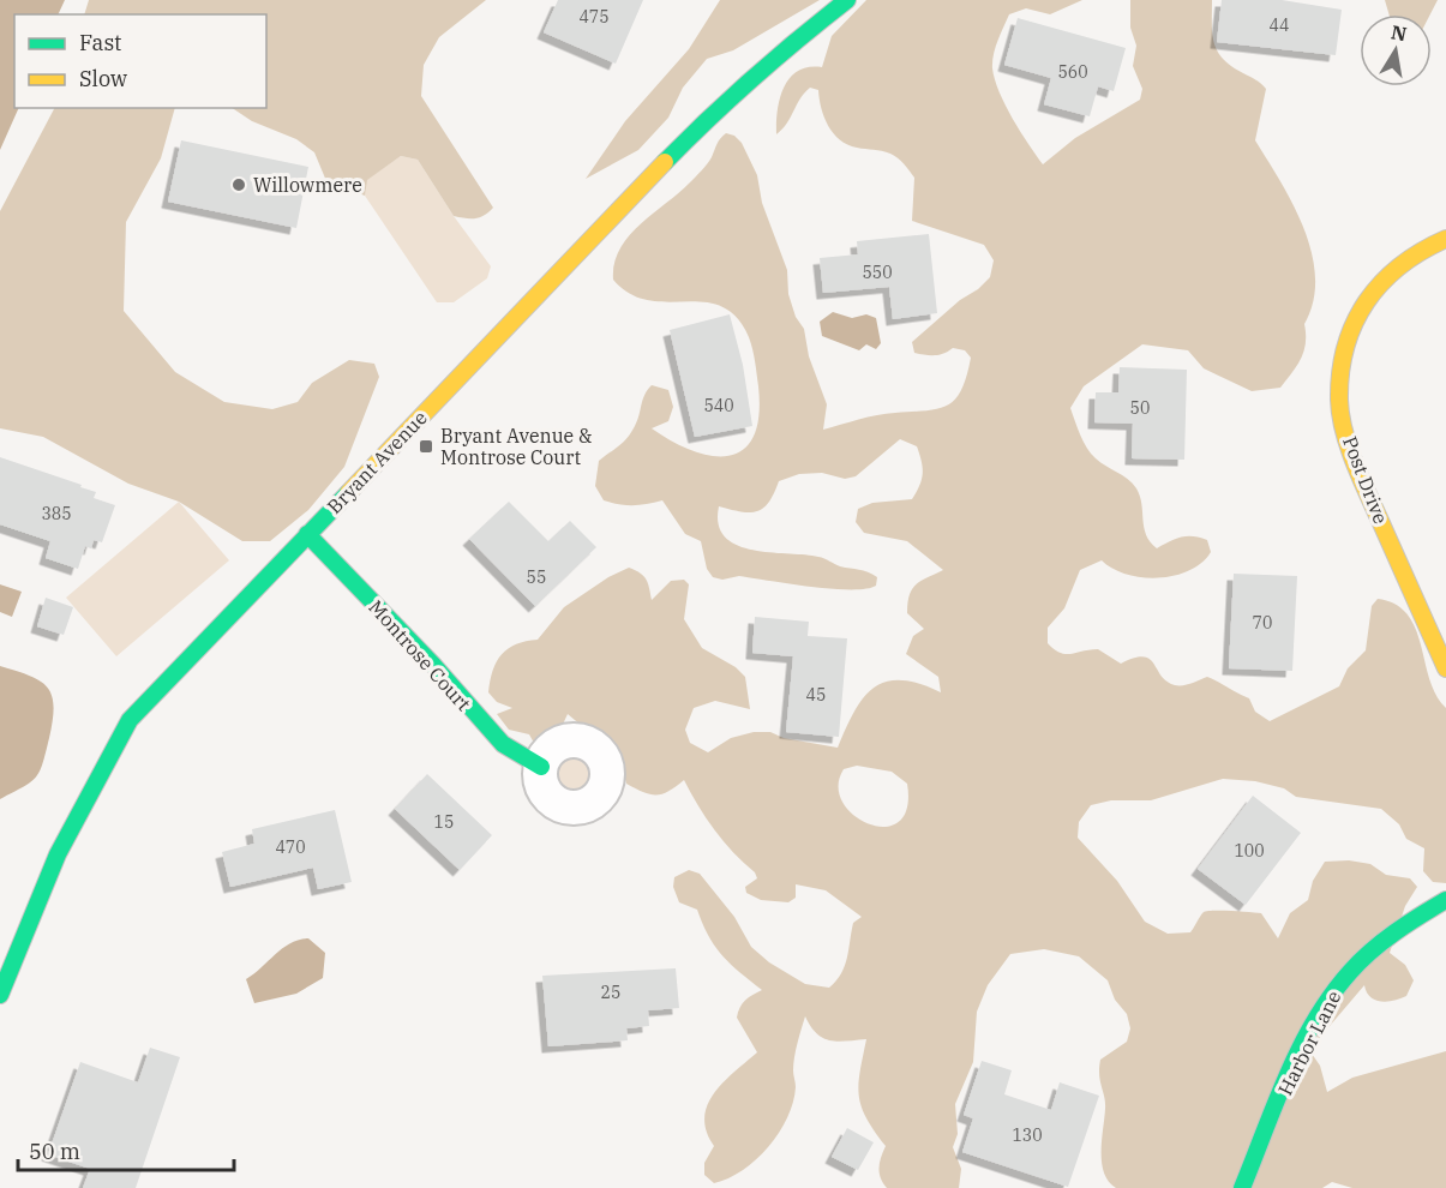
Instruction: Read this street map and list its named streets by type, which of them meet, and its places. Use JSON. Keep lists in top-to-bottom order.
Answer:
{
  "streets": {
    "main road": [
      "Bryant Avenue",
      "Post Drive",
      "Montrose Court",
      "Harbor Lane"
    ]
  },
  "crossings": [
    ["Bryant Avenue", "Montrose Court"]
  ],
  "places": {
    "other": ["Willowmere"],
    "transit": ["Bryant Avenue & Montrose Court"]
  },
  "house_numbers": [
    "475",
    "44",
    "560",
    "550",
    "540",
    "50",
    "385",
    "55",
    "70",
    "45",
    "15",
    "470",
    "100",
    "25",
    "130"
  ],
  "legend": ["Fast", "Slow"],
  "scale_bar": "50 m",
  "north": "top"
}
